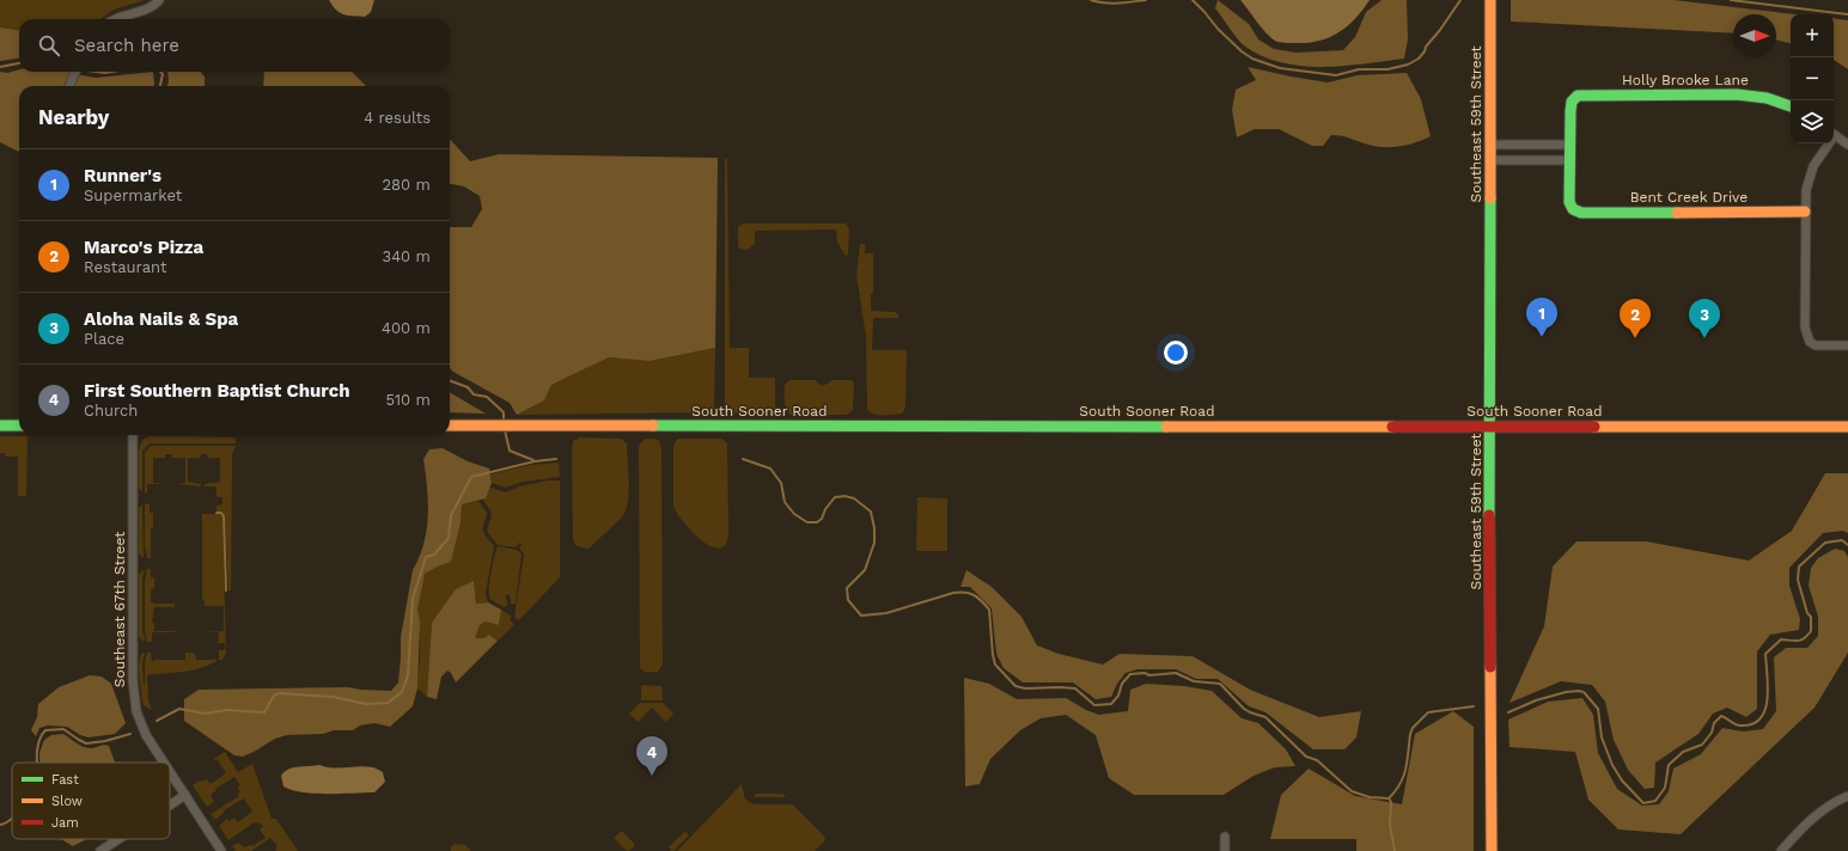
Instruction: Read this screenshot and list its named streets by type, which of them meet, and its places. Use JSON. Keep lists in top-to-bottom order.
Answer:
{
  "streets": {
    "main road": [
      "Holly Brooke Lane",
      "Southeast 59th Street",
      "Bent Creek Drive",
      "South Sooner Road"
    ],
    "street": ["Southeast 67th Street"]
  },
  "crossings": [
    ["Southeast 59th Street", "South Sooner Road"]
  ],
  "legend": ["Fast", "Slow", "Jam"],
  "north": "right",
  "page": {
    "map_buttons": ["+", "−"],
    "search": "Search here",
    "heading": ["Nearby", "4 results"],
    "list": [
      {
        "mark": "1",
        "name": "Runner's",
        "note": "Supermarket",
        "value": "280 m"
      },
      {
        "mark": "2",
        "name": "Marco's Pizza",
        "note": "Restaurant",
        "value": "340 m"
      },
      {
        "mark": "3",
        "name": "Aloha Nails & Spa",
        "note": "Place",
        "value": "400 m"
      },
      {
        "mark": "4",
        "name": "First Southern Baptist Church",
        "note": "Church",
        "value": "510 m"
      }
    ],
    "pins": [
      "1",
      "2",
      "3",
      "4"
    ]
  }
}
